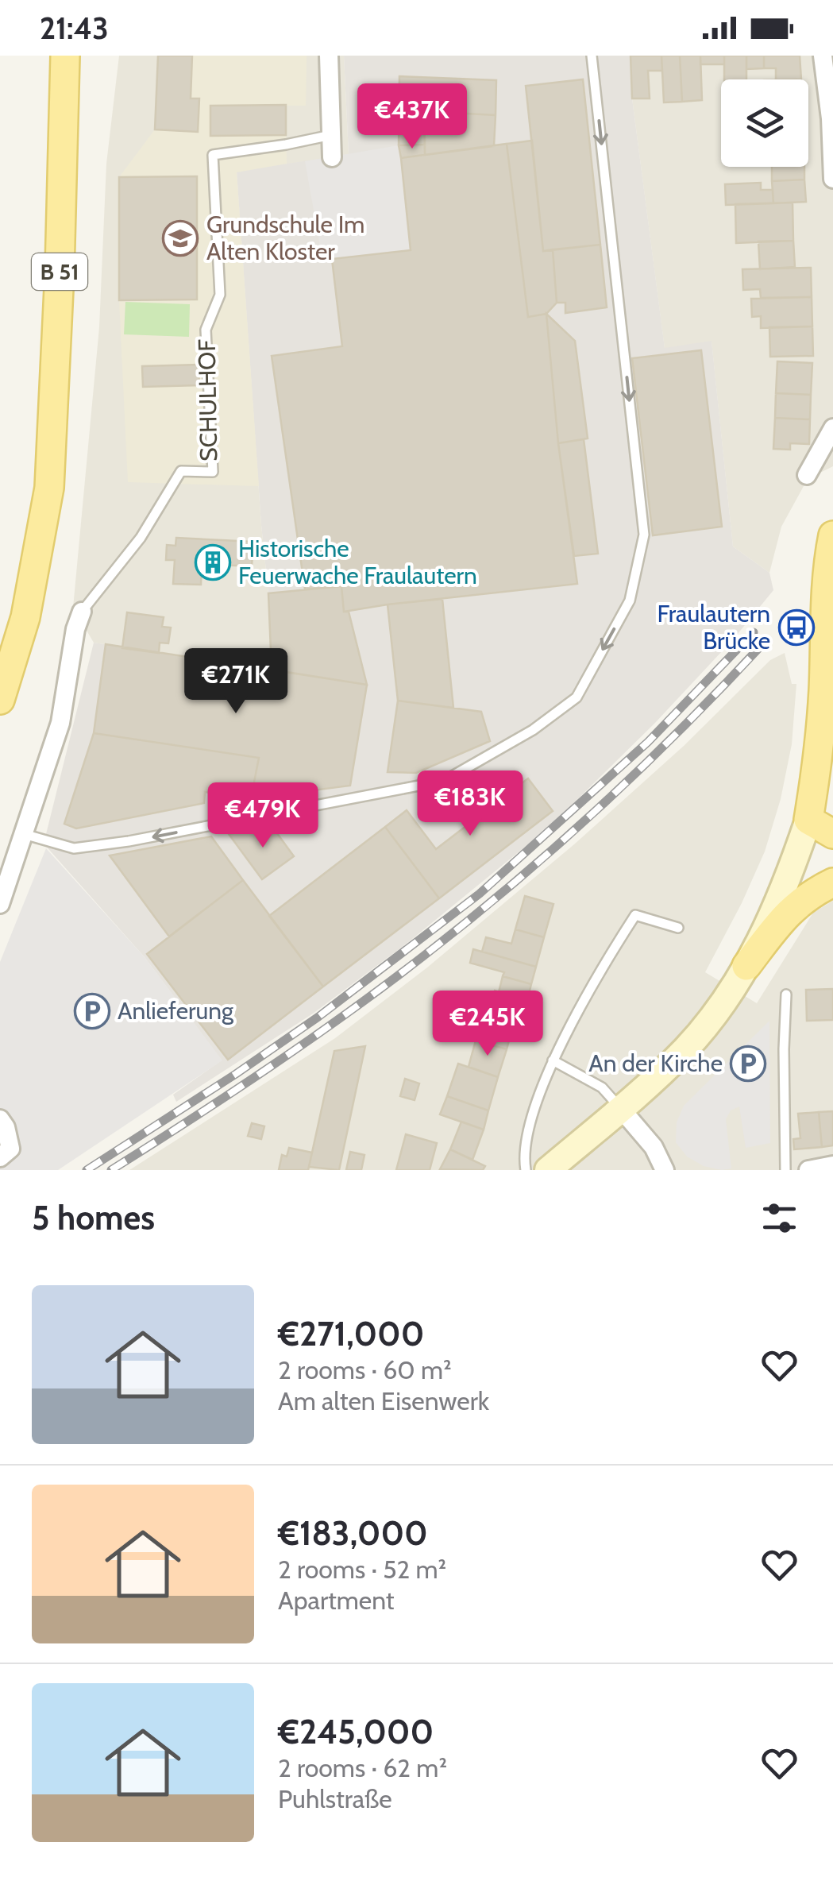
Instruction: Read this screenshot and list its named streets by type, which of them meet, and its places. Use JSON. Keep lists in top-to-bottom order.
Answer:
{
  "streets": {
    "main road": ["B 51"],
    "lane": ["SCHULHOF"]
  },
  "places": {
    "school or university": ["Grundschule Im Alten Kloster"],
    "building": ["Historische Feuerwache Fraulautern"],
    "bus stop": ["Fraulautern Brücke"],
    "parking": ["Anlieferung", "An der Kirche"]
  },
  "page": {
    "status": "21:43",
    "price": [
      "€437K",
      "€271K",
      "€183K",
      "€479K",
      "€245K"
    ],
    "heading": "5 homes",
    "list": [
      {
        "name": "€271,000",
        "note": "2 rooms · 60 m² · Am alten Eisenwerk"
      },
      {
        "name": "€183,000",
        "note": "2 rooms · 52 m² · Apartment"
      },
      {
        "name": "€245,000",
        "note": "2 rooms · 62 m² · Puhlstraße"
      }
    ]
  }
}
